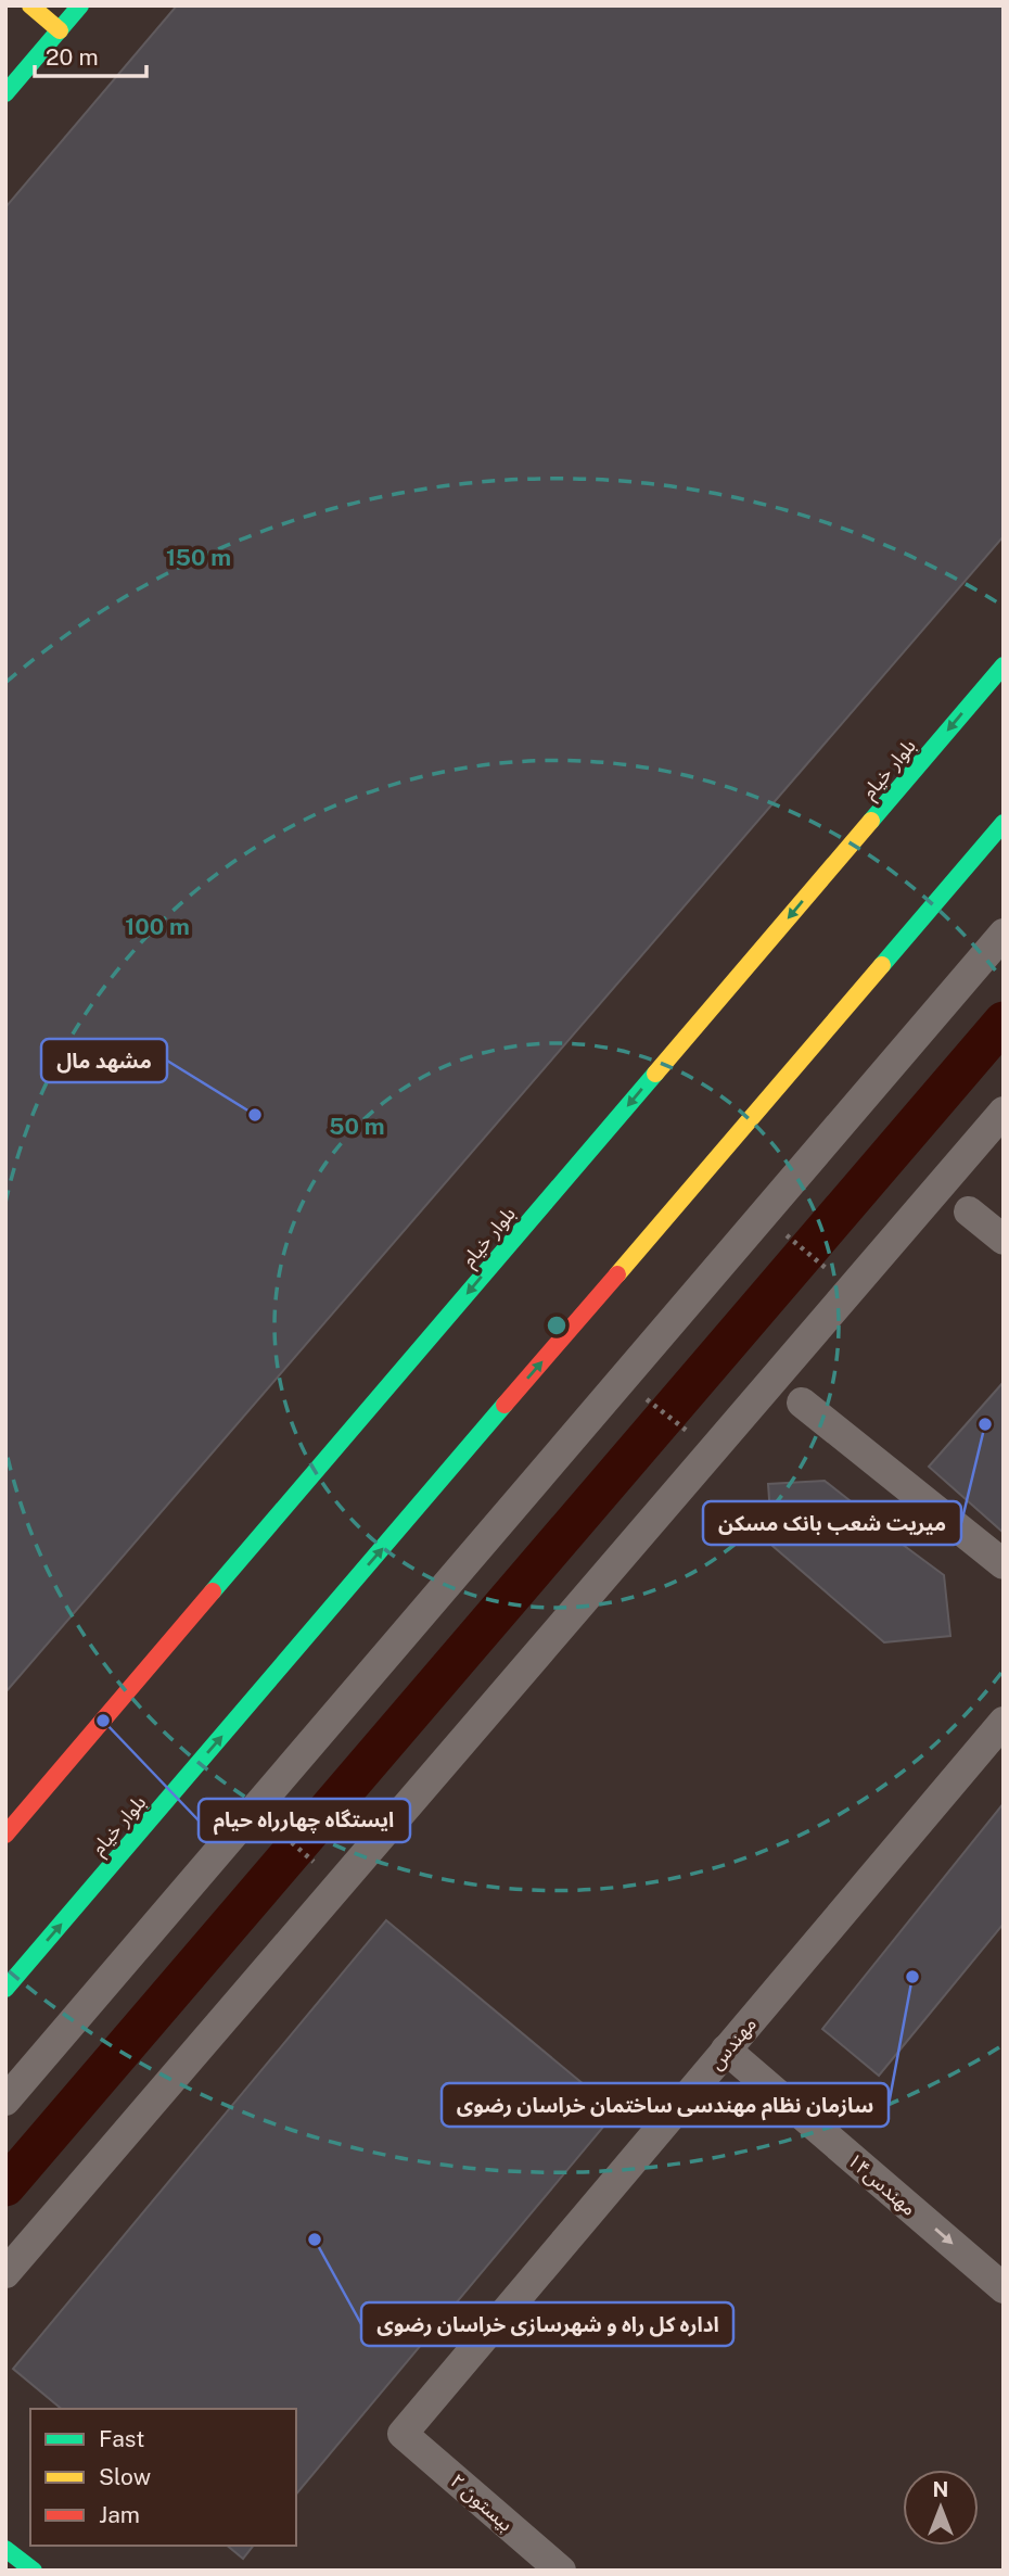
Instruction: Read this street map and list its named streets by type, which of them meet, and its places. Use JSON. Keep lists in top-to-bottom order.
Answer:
{
  "streets": {
    "main road": ["بلوار خیام"],
    "street": ["مهندس", "مهندس۱۴", "بیستون ۲"]
  },
  "crossings": [
    ["مهندس", "مهندس۱۴"],
    ["مهندس", "بیستون ۲"]
  ],
  "one_way": ["مهندس۱۴"],
  "places": [
    "مشهد مال",
    "میریت شعب بانک مسکن",
    "ایستگاه چهارراه حیام",
    "سازمان نظام مهندسی ساختمان خراسان رضوی",
    "اداره کل راه و شهرسازی خراسان رضوی"
  ],
  "legend": ["Fast", "Slow", "Jam"],
  "scale_bar": "20 m",
  "north": "top",
  "rings": ["150 m", "100 m", "50 m"]
}
